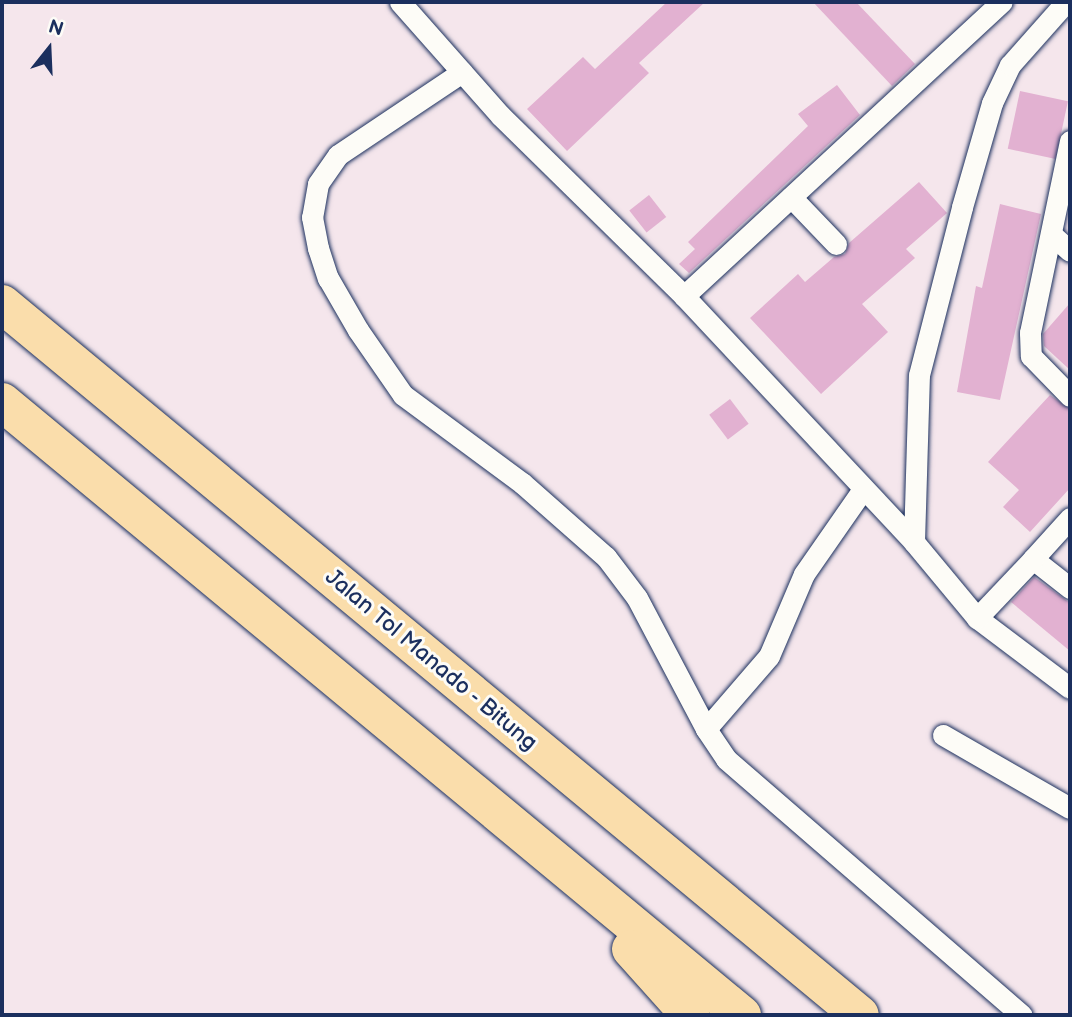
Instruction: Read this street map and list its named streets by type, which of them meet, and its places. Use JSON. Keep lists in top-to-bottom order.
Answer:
{
  "streets": {
    "highway": ["Jalan Tol Manado - Bitung"]
  },
  "north": "top"
}
